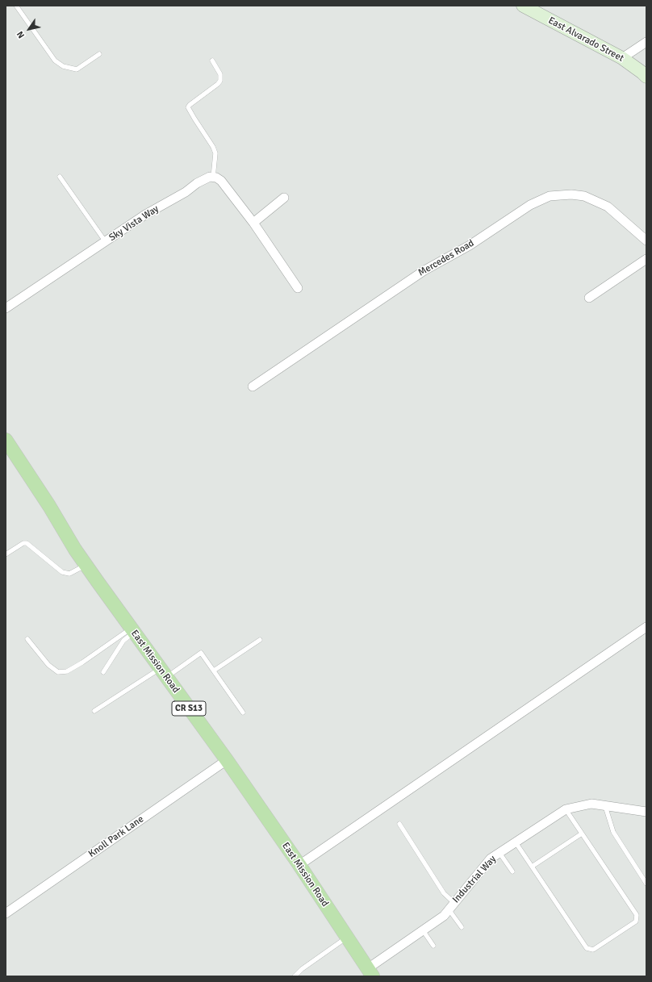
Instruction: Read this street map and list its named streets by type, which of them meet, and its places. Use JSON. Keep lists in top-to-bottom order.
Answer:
{
  "streets": {
    "main road": ["East Mission Road", "CR S13"],
    "street": [
      "East Alvarado Street",
      "Sky Vista Way",
      "Mercedes Road",
      "Knoll Park Lane",
      "Industrial Way"
    ]
  },
  "crossings": [
    ["East Mission Road", "Knoll Park Lane"],
    ["East Mission Road", "Industrial Way"]
  ],
  "north": "bottom left"
}
